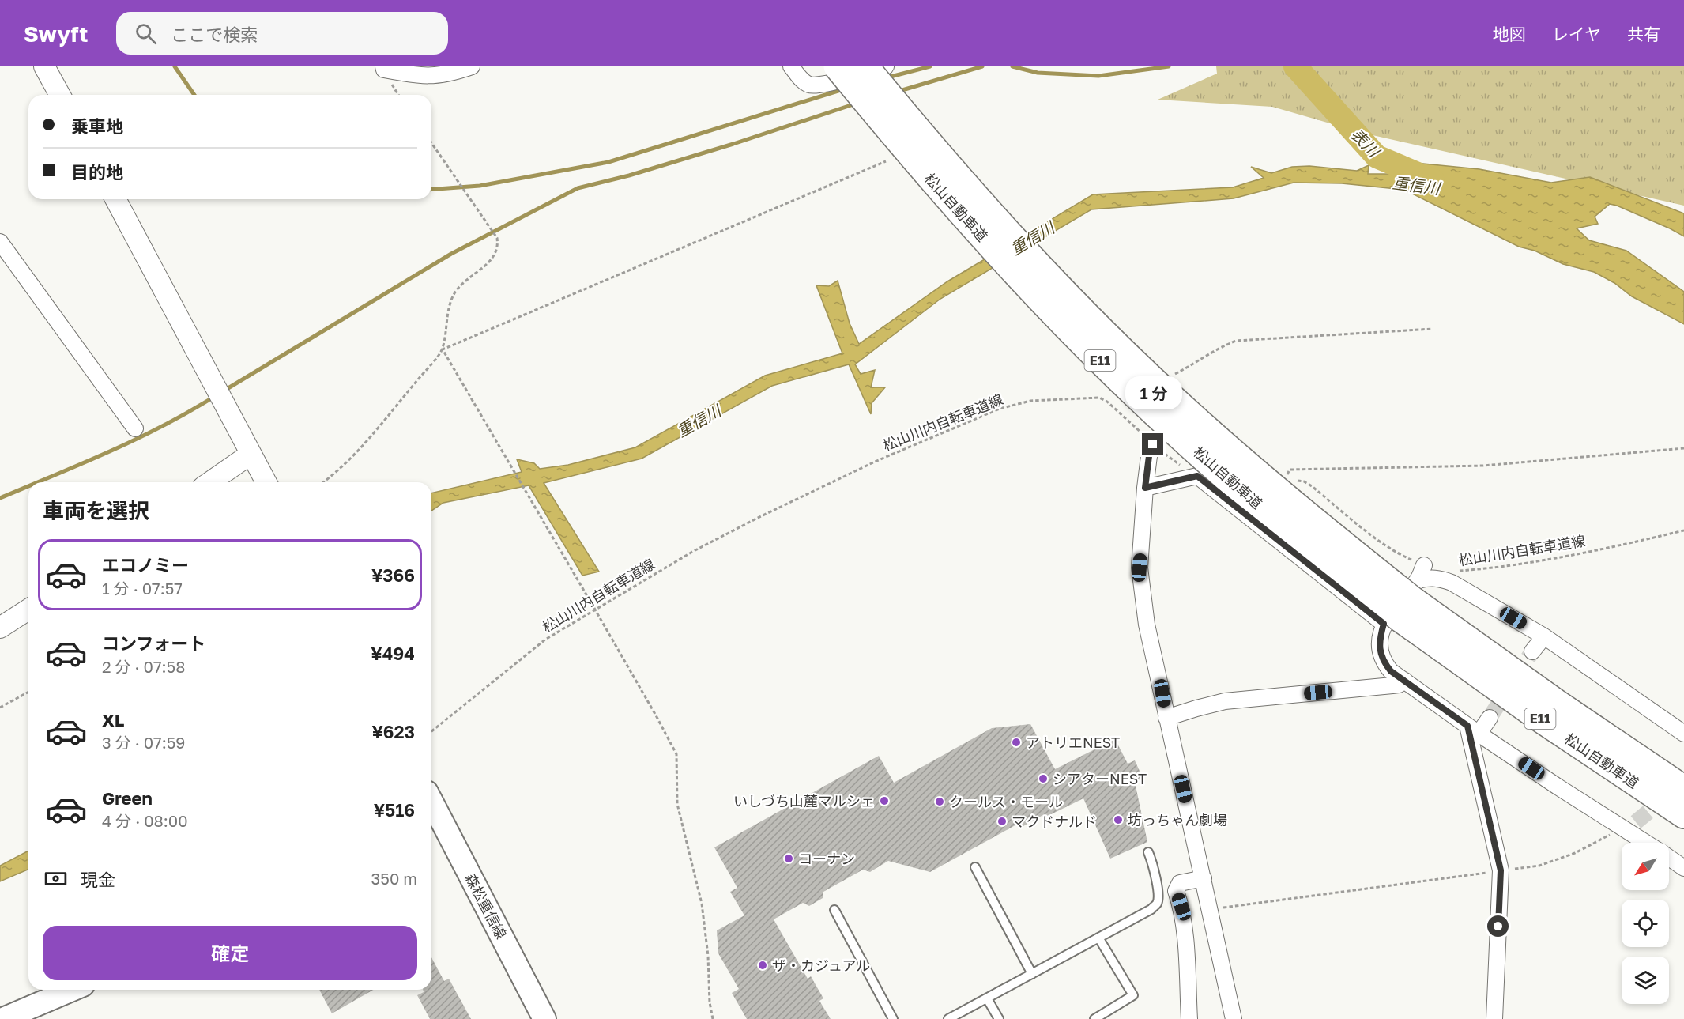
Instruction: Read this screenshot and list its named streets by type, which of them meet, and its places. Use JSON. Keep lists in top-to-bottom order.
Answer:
{
  "streets": {
    "highway": ["松山自動車道", "E11"],
    "main road": ["森松重信線"],
    "path": ["松山川内自転車道線"]
  },
  "water": ["表川", "重信川"],
  "places": [
    "アトリエNEST",
    "シアターNEST",
    "いしづち山麓マルシェ",
    "クールス・モール",
    "坊っちゃん劇場",
    "マクドナルド",
    "コーナン",
    "ザ・カジュアル"
  ],
  "north": "bottom left",
  "page": {
    "header": "Swyft",
    "search": "ここで検索",
    "nav": ["地図", "レイヤ", "共有"],
    "banner": ["乗車地", "目的地"],
    "bubble": "1 分",
    "heading": "車両を選択",
    "list": [
      {
        "name": "エコノミー",
        "note": "1 分 · 07:57",
        "value": "¥366"
      },
      {
        "name": "コンフォート",
        "note": "2 分 · 07:58",
        "value": "¥494"
      },
      {
        "name": "XL",
        "note": "3 分 · 07:59",
        "value": "¥623"
      },
      {
        "name": "Green",
        "note": "4 分 · 08:00",
        "value": "¥516"
      }
    ],
    "pay": ["現金", "350 m"],
    "buttons": "確定"
  }
}
